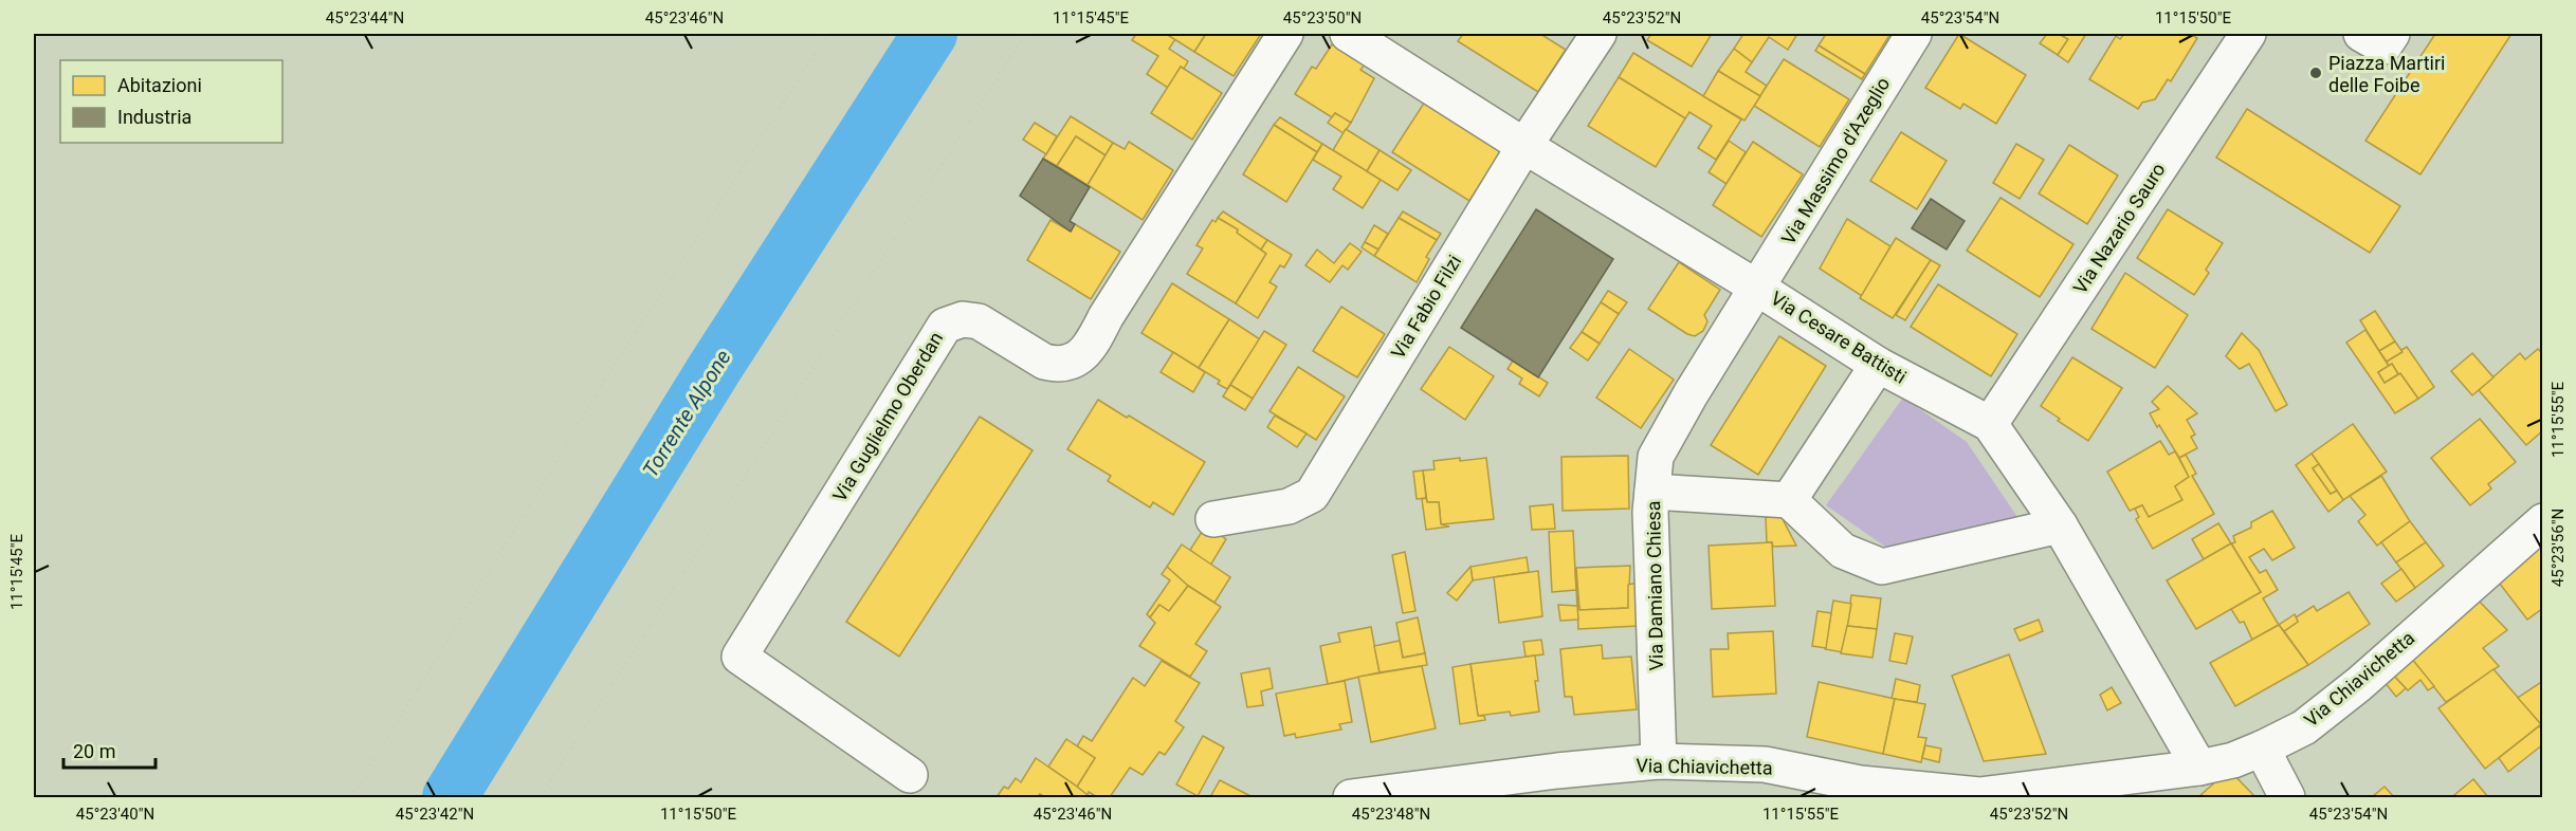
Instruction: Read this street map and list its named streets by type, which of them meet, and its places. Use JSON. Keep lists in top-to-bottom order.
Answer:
{
  "streets": {
    "street": [
      "Via Massimo d'Azeglio",
      "Via Nazario Sauro",
      "Via Fabio Filzi",
      "Via Cesare Battisti",
      "Via Guglielmo Oberdan",
      "Via Damiano Chiesa",
      "Via Chiavichetta"
    ]
  },
  "crossings": [
    ["Via Massimo d'Azeglio", "Via Cesare Battisti"],
    ["Via Massimo d'Azeglio", "Via Damiano Chiesa"],
    ["Via Nazario Sauro", "Via Cesare Battisti"],
    ["Via Fabio Filzi", "Via Cesare Battisti"],
    ["Via Cesare Battisti", "Via Damiano Chiesa"],
    ["Via Cesare Battisti", "Via Chiavichetta"],
    ["Via Damiano Chiesa", "Via Chiavichetta"]
  ],
  "water": ["Torrente Alpone"],
  "places": ["Piazza Martiri delle Foibe"],
  "legend": ["Abitazioni", "Industria"],
  "scale_bar": "20 m",
  "coordinates": [
    "45°23'44\"N",
    "45°23'46\"N",
    "11°15'45\"E",
    "45°23'50\"N",
    "45°23'52\"N",
    "45°23'54\"N",
    "11°15'50\"E",
    "11°15'55\"E",
    "45°23'56\"N",
    "45°23'40\"N",
    "45°23'42\"N",
    "45°23'48\"N"
  ]
}
